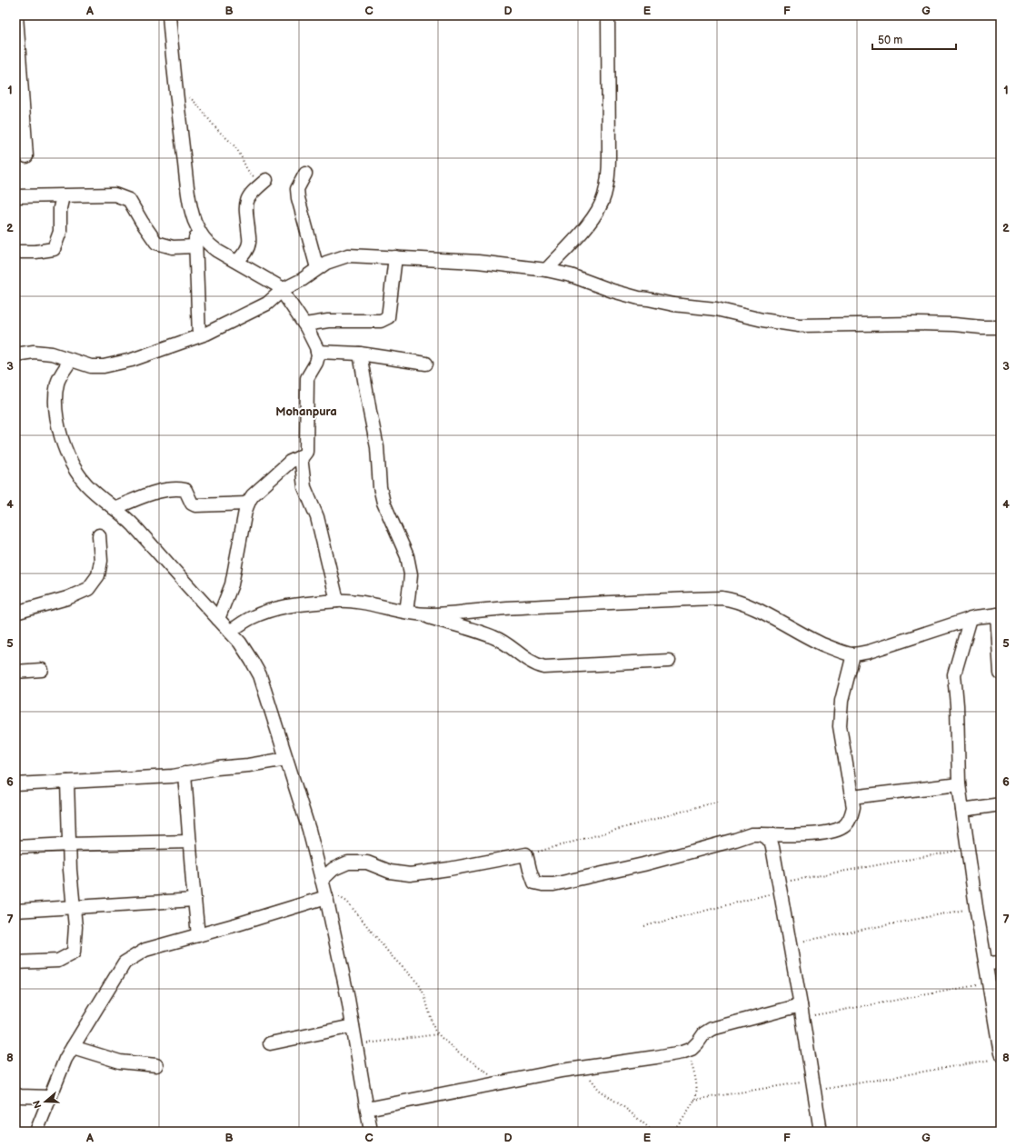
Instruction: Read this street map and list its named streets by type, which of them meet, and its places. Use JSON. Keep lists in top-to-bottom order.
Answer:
{
  "districts": ["Mohanpura"],
  "scale_bar": "50 m",
  "north": "left",
  "grid": {
    "columns": [
      "A",
      "B",
      "C",
      "D",
      "E",
      "F",
      "G"
    ],
    "rows": [
      "1",
      "2",
      "3",
      "4",
      "5",
      "6",
      "7",
      "8"
    ]
  }
}
